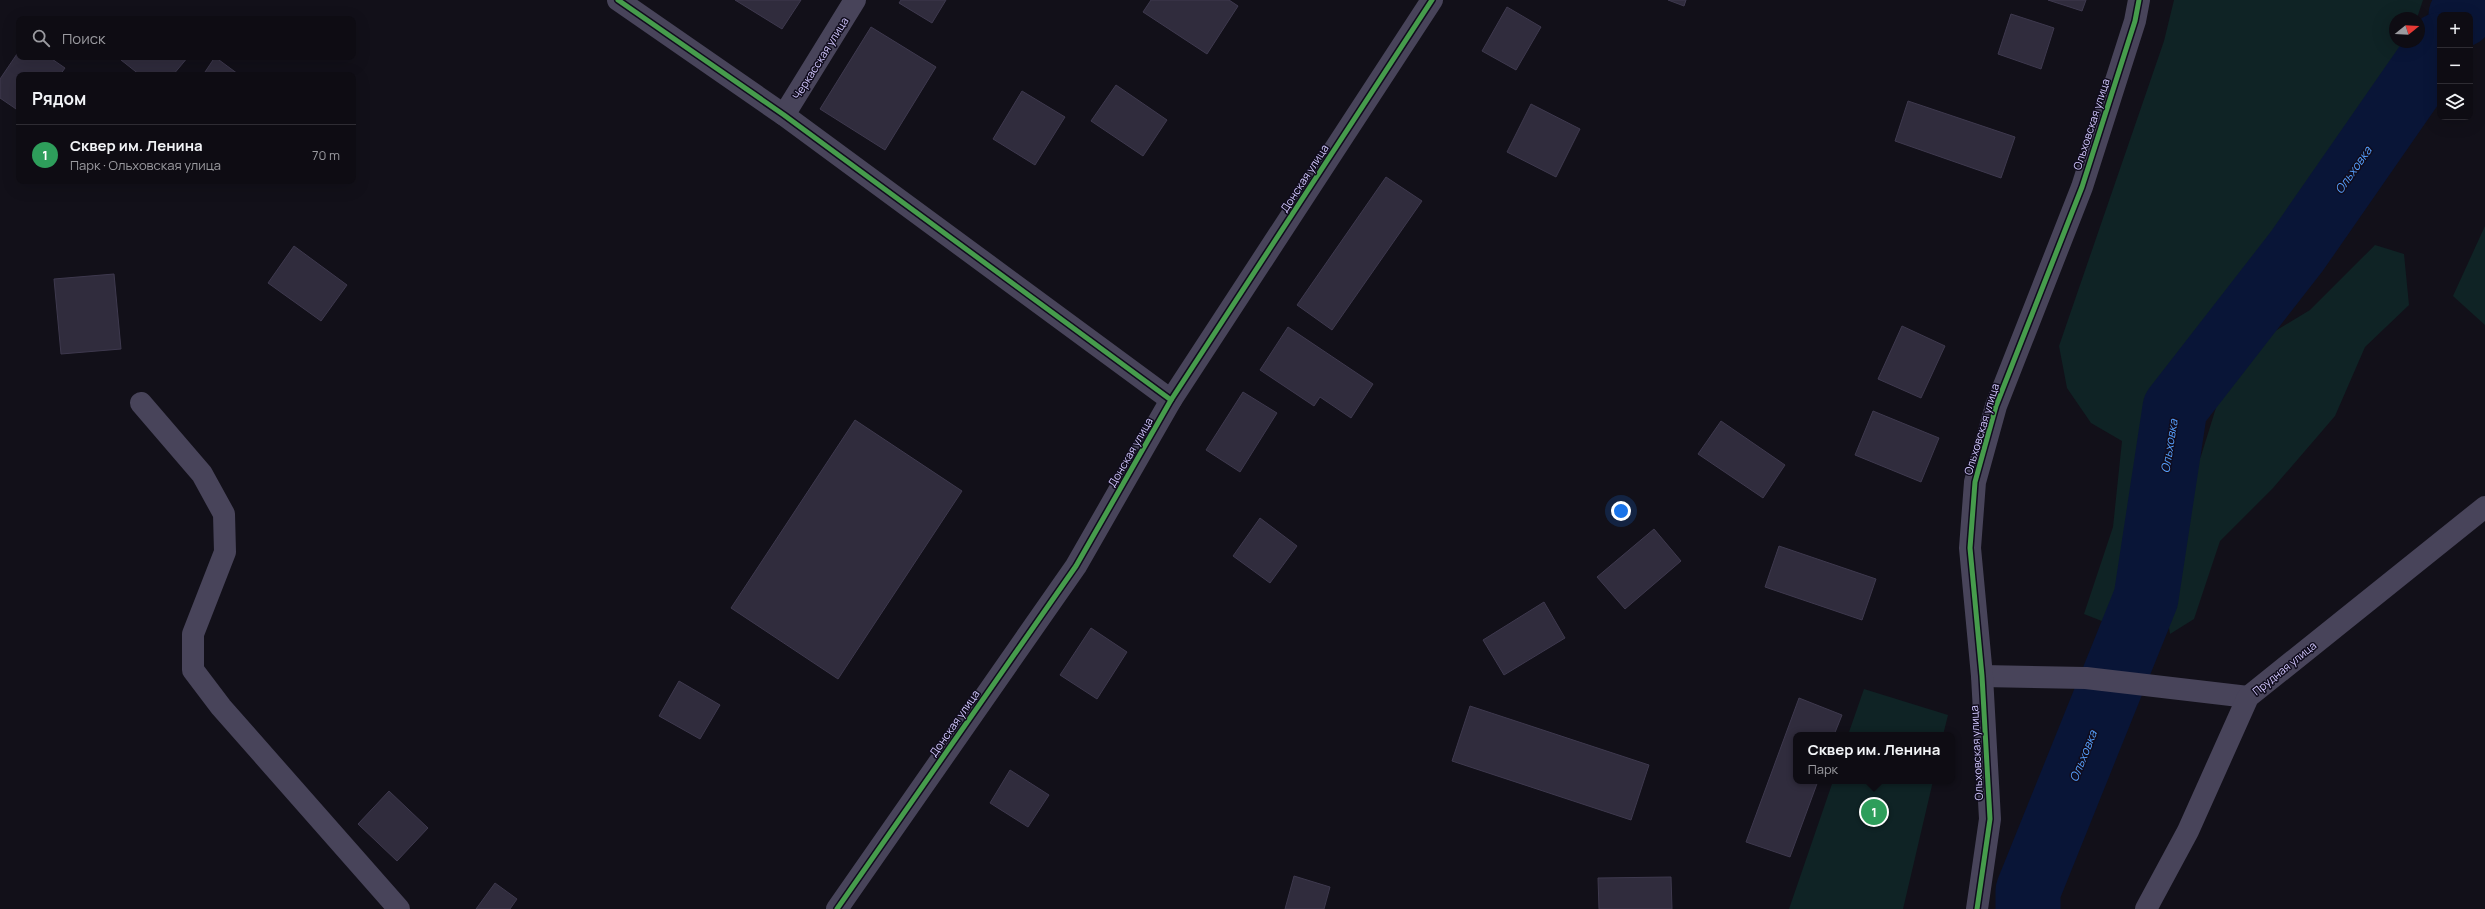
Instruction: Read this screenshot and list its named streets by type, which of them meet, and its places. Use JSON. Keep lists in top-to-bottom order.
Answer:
{
  "streets": {
    "street": [
      "Черкасская улица",
      "Ольховская улица",
      "Донская улица",
      "Прудная улица"
    ]
  },
  "water": ["Ольховка"],
  "north": "right",
  "page": {
    "map_buttons": ["+", "−"],
    "search": "Поиск",
    "heading": "Рядом",
    "list": [
      {
        "mark": "1",
        "name": "Сквер им. Ленина",
        "note": "Парк · Ольховская улица",
        "value": "70 m"
      }
    ],
    "popup": ["Сквер им. Ленина", "Парк"],
    "pins": "1"
  }
}
